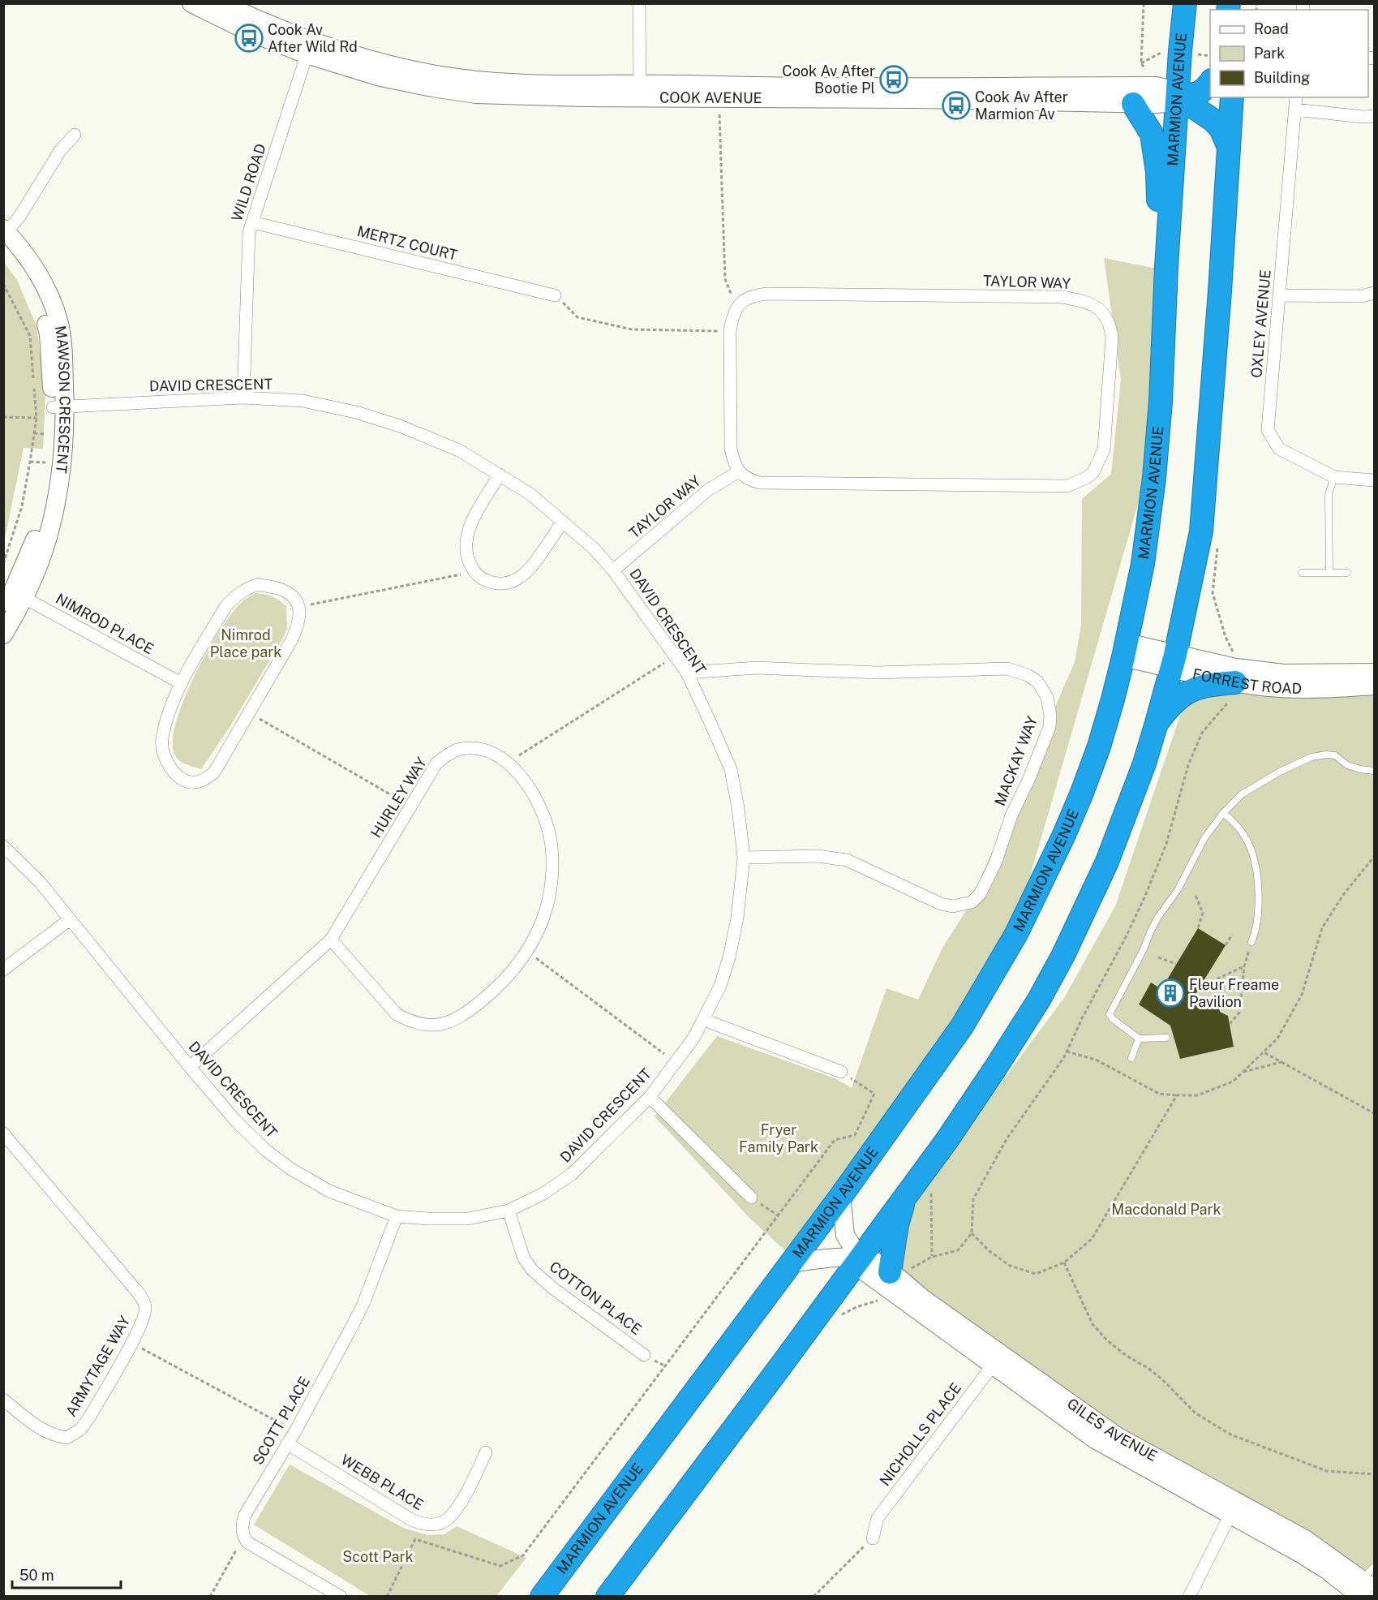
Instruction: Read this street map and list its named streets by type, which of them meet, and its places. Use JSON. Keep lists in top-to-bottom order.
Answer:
{
  "streets": {
    "highway": ["MARMION AVENUE"],
    "street": [
      "COOK AVENUE",
      "WILD ROAD",
      "MERTZ COURT",
      "TAYLOR WAY",
      "OXLEY AVENUE",
      "DAVID CRESCENT",
      "MAWSON CRESCENT",
      "NIMROD PLACE",
      "FORREST ROAD",
      "MACKAY WAY",
      "HURLEY WAY",
      "COTTON PLACE",
      "ARMYTAGE WAY",
      "SCOTT PLACE",
      "GILES AVENUE",
      "NICHOLLS PLACE",
      "WEBB PLACE"
    ]
  },
  "crossings": [
    ["COOK AVENUE", "MARMION AVENUE"],
    ["COOK AVENUE", "WILD ROAD"],
    ["MARMION AVENUE", "FORREST ROAD"],
    ["MARMION AVENUE", "GILES AVENUE"],
    ["WILD ROAD", "MERTZ COURT"],
    ["WILD ROAD", "DAVID CRESCENT"],
    ["TAYLOR WAY", "DAVID CRESCENT"],
    ["DAVID CRESCENT", "MAWSON CRESCENT"],
    ["DAVID CRESCENT", "MACKAY WAY"],
    ["DAVID CRESCENT", "HURLEY WAY"],
    ["DAVID CRESCENT", "COTTON PLACE"],
    ["DAVID CRESCENT", "SCOTT PLACE"],
    ["MAWSON CRESCENT", "NIMROD PLACE"],
    ["SCOTT PLACE", "WEBB PLACE"],
    ["GILES AVENUE", "NICHOLLS PLACE"]
  ],
  "parks": [
    "Nimrod Place park",
    "Fryer Family Park",
    "Macdonald Park",
    "Scott Park"
  ],
  "places": {
    "bus stop": ["Cook Av After Wild Rd", "Cook Av After Bootie Pl", "Cook Av After Marmion Av"],
    "building": ["Fleur Freame Pavilion"]
  },
  "legend": ["Road", "Park", "Building"],
  "scale_bar": "50 m"
}
